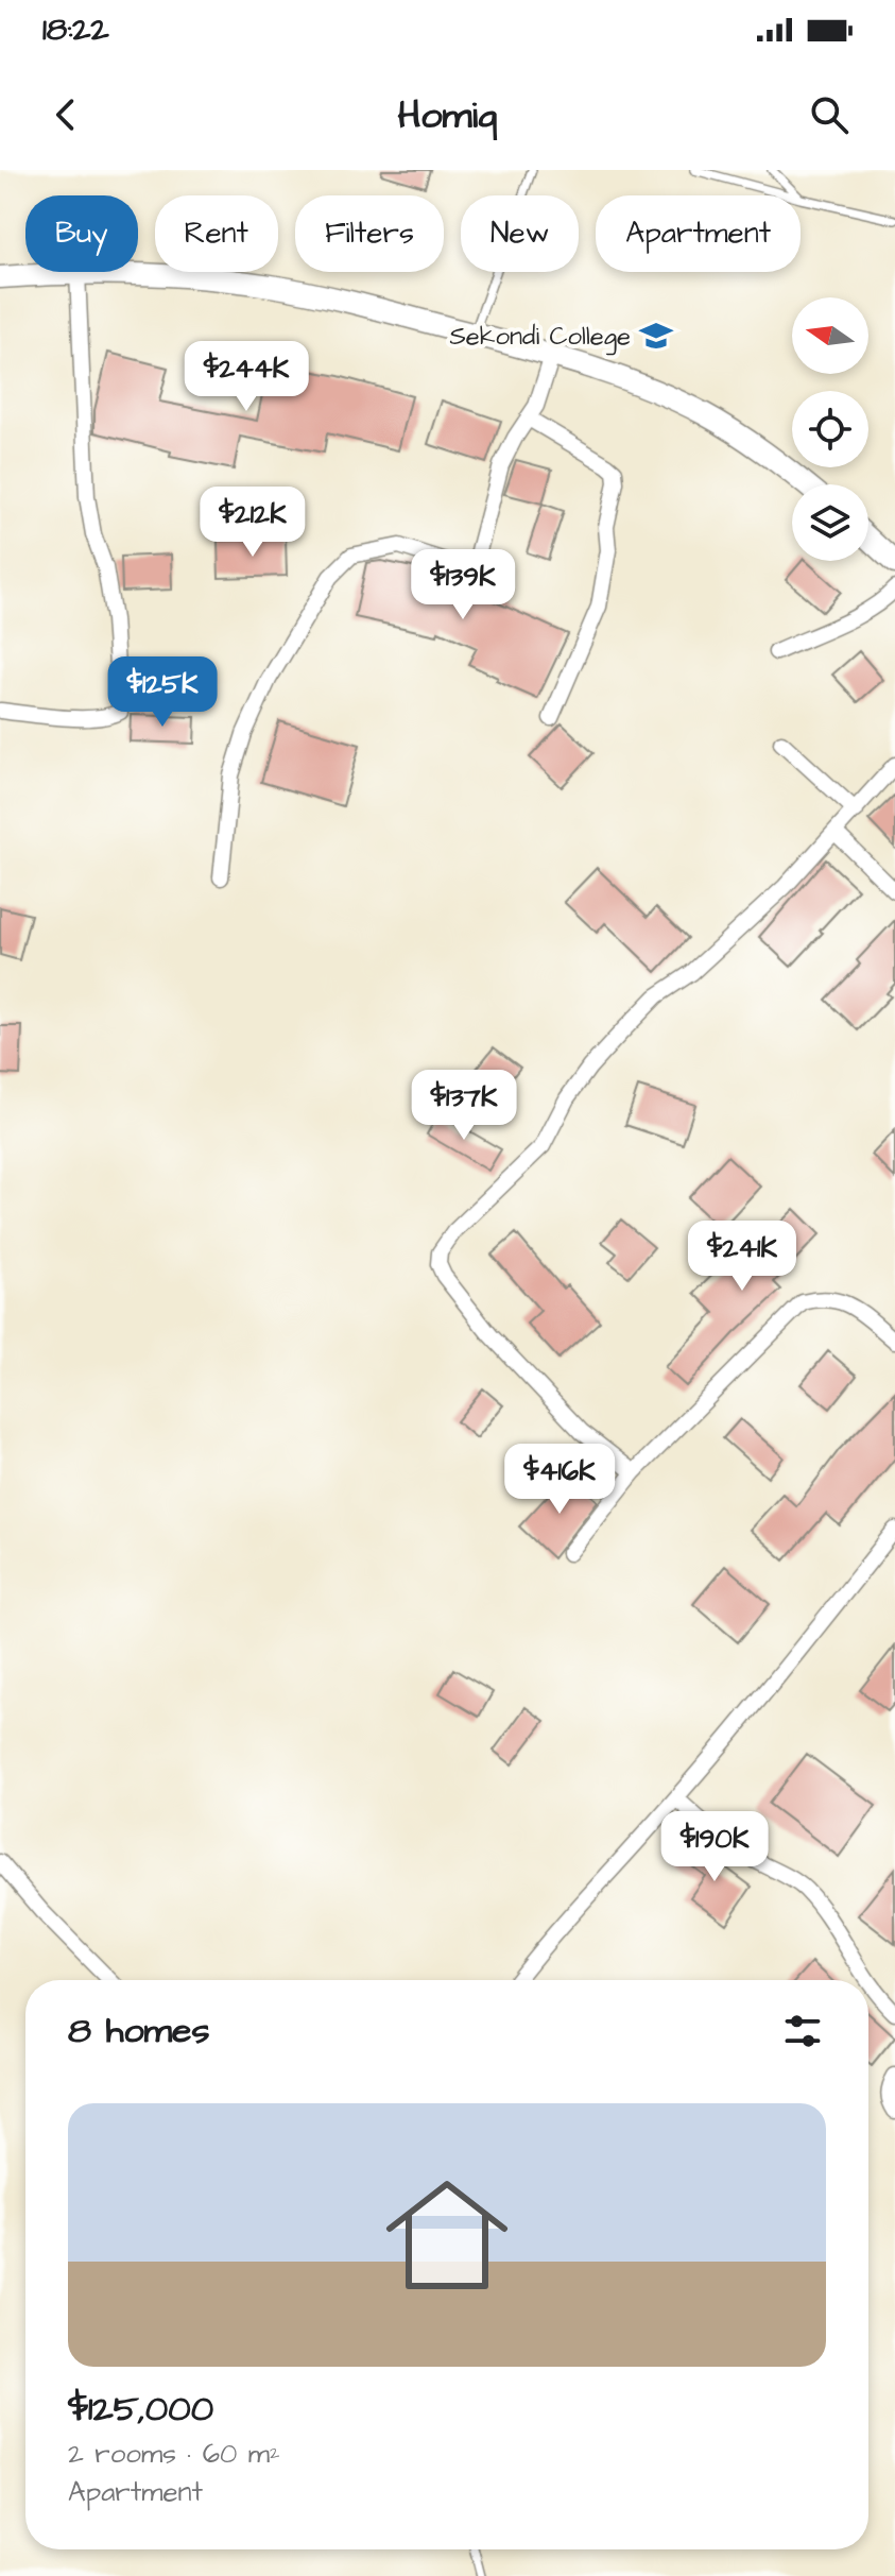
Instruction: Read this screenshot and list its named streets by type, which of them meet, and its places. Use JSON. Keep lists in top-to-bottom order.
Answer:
{
  "places": {
    "school or university": ["Sekondi College"]
  },
  "north": "left",
  "page": {
    "status": "18:22",
    "header": "Homiq",
    "chip": [
      "Buy",
      "Rent",
      "Filters",
      "New",
      "Apartment"
    ],
    "price": [
      "$244K",
      "$212K",
      "$139K",
      "$125K",
      "$137K",
      "$241K",
      "$416K",
      "$190K"
    ],
    "heading": "8 homes",
    "list": [
      {
        "name": "$125,000",
        "note": "2 rooms · 60 m² · Apartment"
      }
    ]
  }
}
